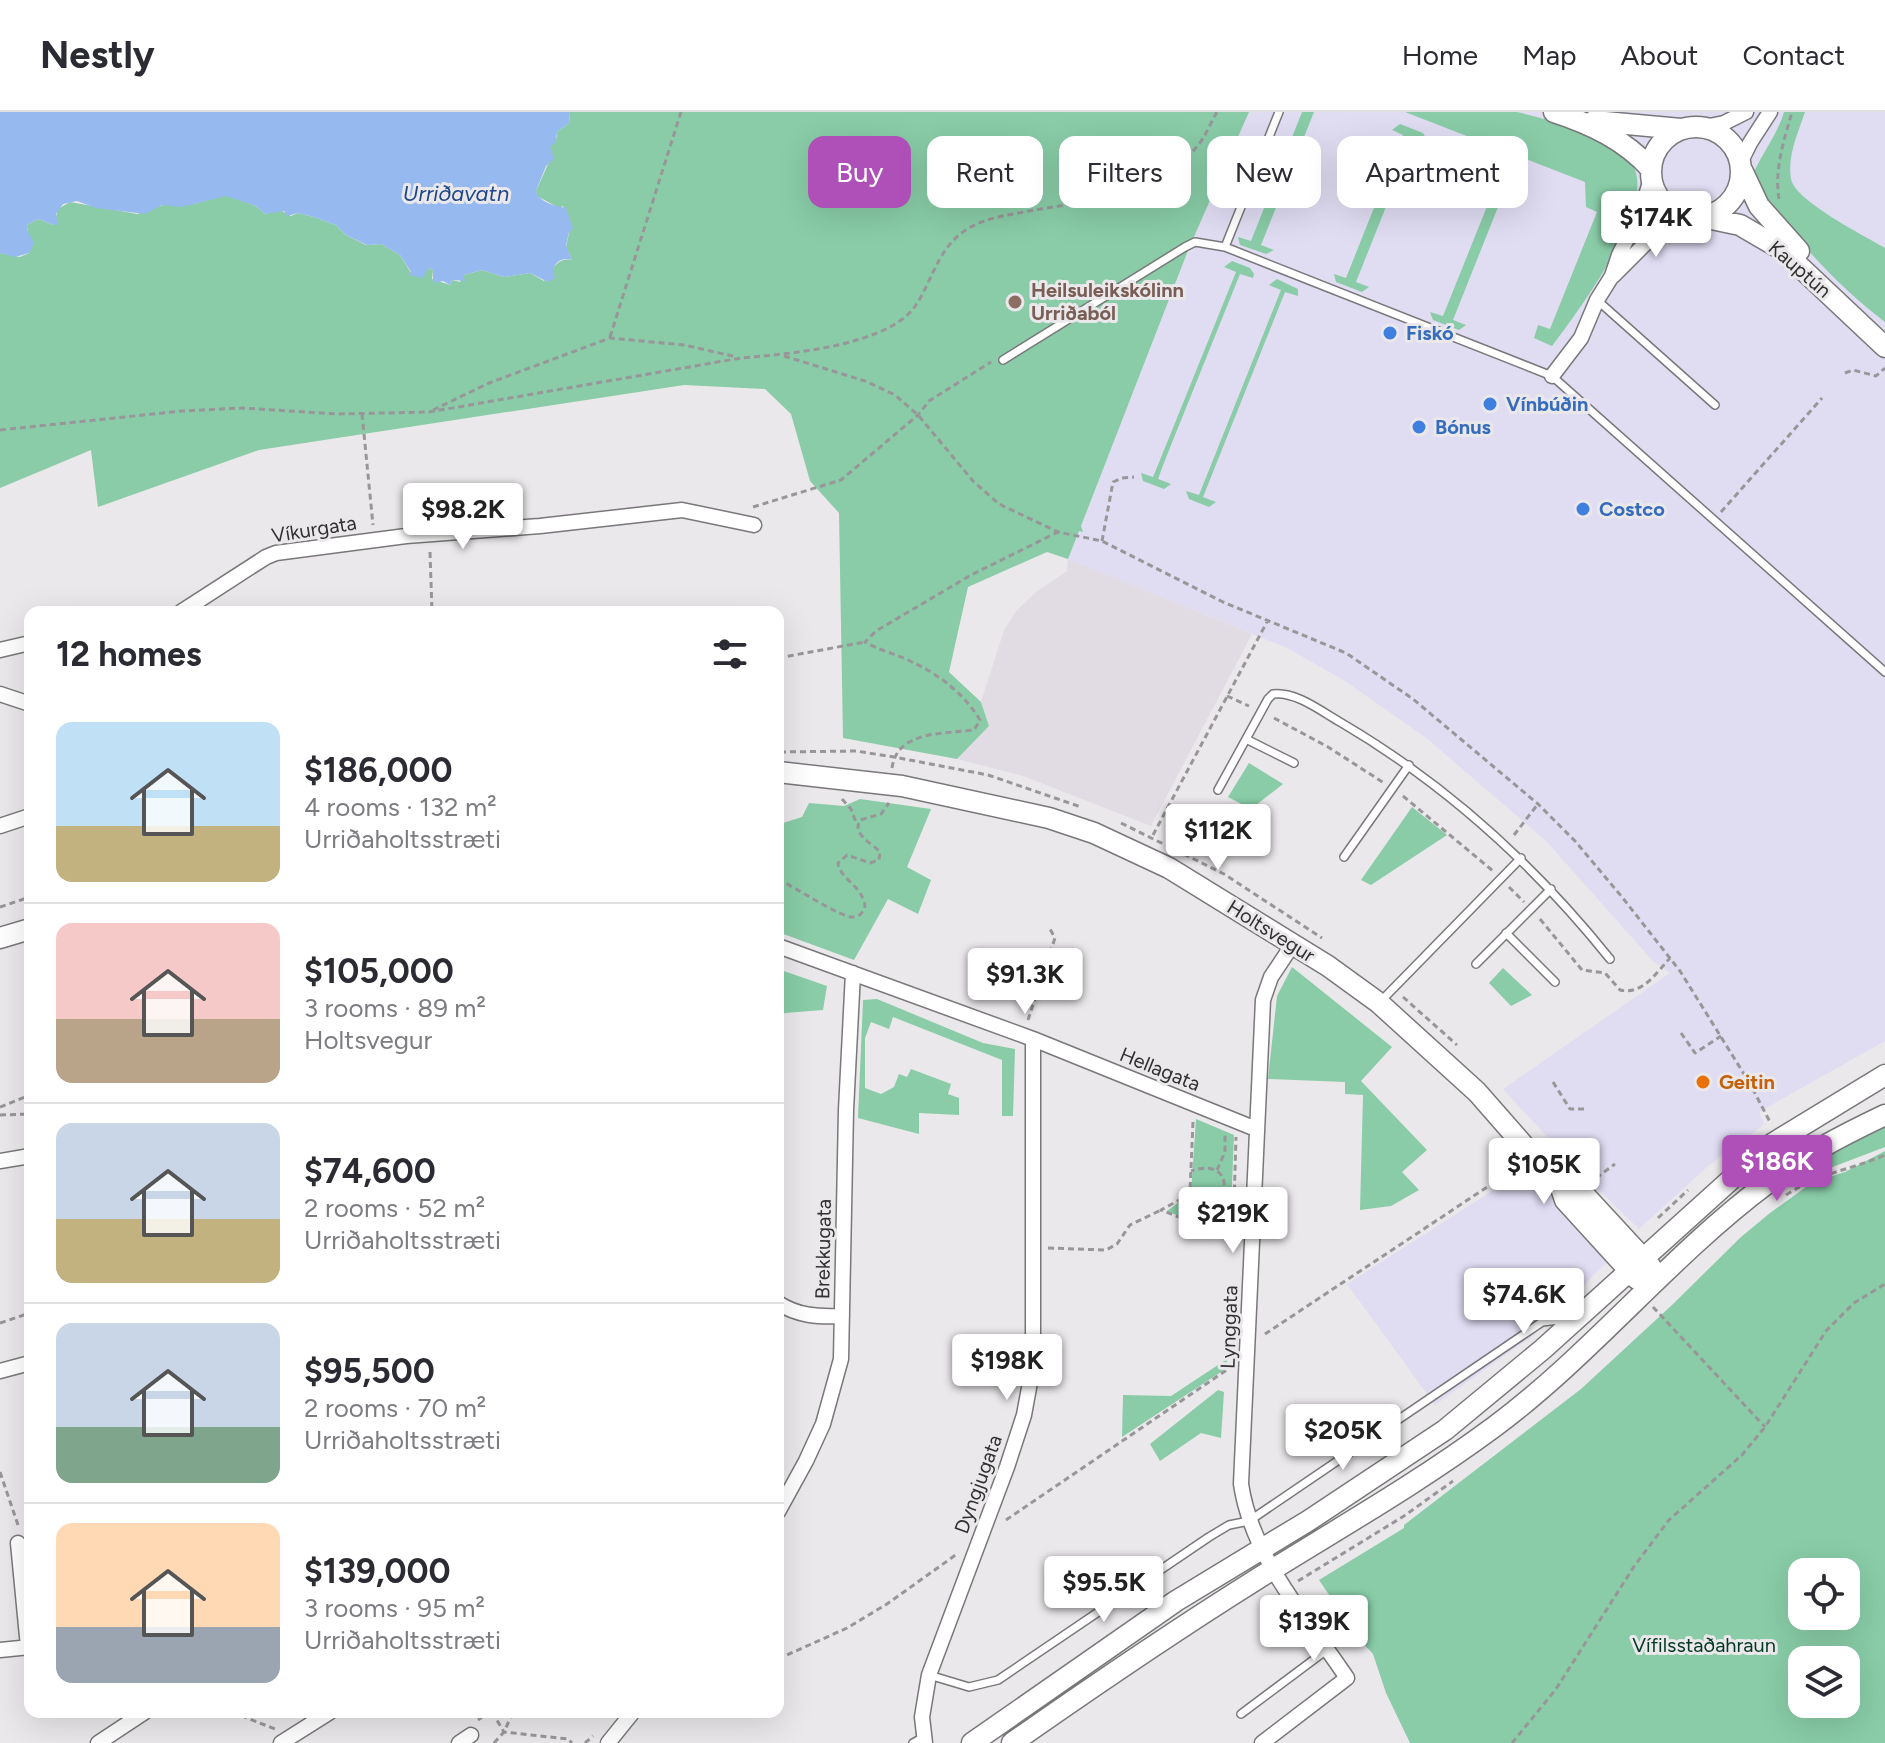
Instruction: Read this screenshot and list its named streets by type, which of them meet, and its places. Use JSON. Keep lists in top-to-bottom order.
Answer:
{
  "streets": {
    "street": [
      "Kauptún",
      "Víkurgata",
      "Holtsvegur",
      "Hellagata",
      "Brekkugata",
      "Lynggata",
      "Dyngjugata"
    ]
  },
  "crossings": [
    ["Holtsvegur", "Lynggata"],
    ["Hellagata", "Brekkugata"],
    ["Hellagata", "Lynggata"],
    ["Hellagata", "Dyngjugata"]
  ],
  "water": ["Urriðavatn"],
  "parks": ["Vífilsstaðahraun"],
  "places": [
    "Heilsuleikskólinn Urriðaból",
    "Fiskó",
    "Vínbúðin",
    "Bónus",
    "Costco",
    "Geitin"
  ],
  "page": {
    "header": "Nestly",
    "nav": [
      "Home",
      "Map",
      "About",
      "Contact"
    ],
    "chip": [
      "Buy",
      "Rent",
      "Filters",
      "New",
      "Apartment"
    ],
    "price": [
      "$174K",
      "$98.2K",
      "$112K",
      "$91.3K",
      "$186K",
      "$105K",
      "$219K",
      "$74.6K",
      "$198K",
      "$205K",
      "$95.5K",
      "$139K"
    ],
    "heading": "12 homes",
    "list": [
      {
        "name": "$186,000",
        "note": "4 rooms · 132 m² · Urriðaholtsstræti"
      },
      {
        "name": "$105,000",
        "note": "3 rooms · 89 m² · Holtsvegur"
      },
      {
        "name": "$74,600",
        "note": "2 rooms · 52 m² · Urriðaholtsstræti"
      },
      {
        "name": "$95,500",
        "note": "2 rooms · 70 m² · Urriðaholtsstræti"
      },
      {
        "name": "$139,000",
        "note": "3 rooms · 95 m² · Urriðaholtsstræti"
      }
    ]
  }
}
